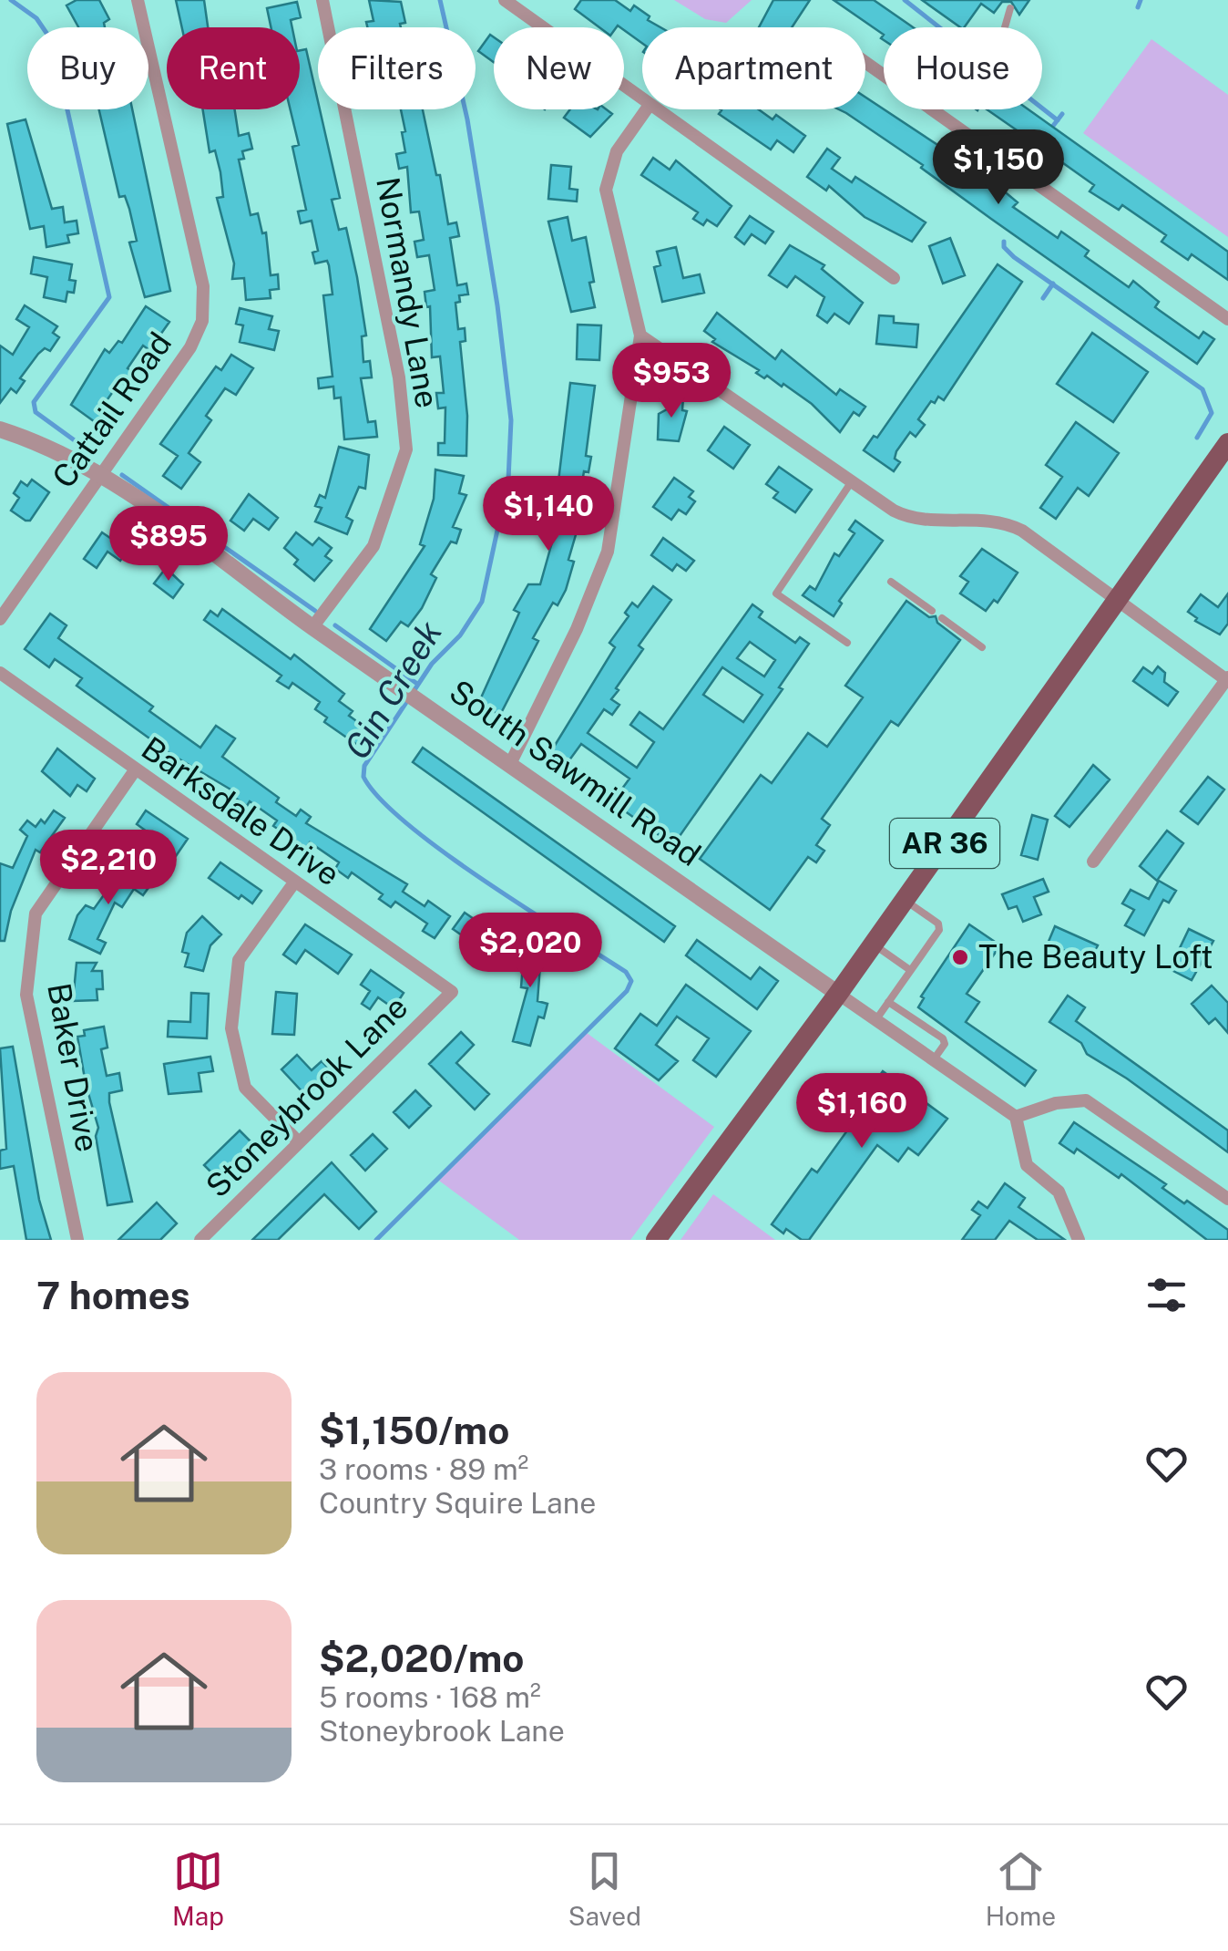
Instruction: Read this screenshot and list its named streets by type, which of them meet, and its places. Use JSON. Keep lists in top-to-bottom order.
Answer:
{
  "streets": {
    "main road": ["AR 36"],
    "street": [
      "Normandy Lane",
      "Cattail Road",
      "South Sawmill Road",
      "Barksdale Drive",
      "Baker Drive",
      "Stoneybrook Lane"
    ]
  },
  "crossings": [
    ["Normandy Lane", "South Sawmill Road"],
    ["Cattail Road", "South Sawmill Road"],
    ["South Sawmill Road", "AR 36"],
    ["Barksdale Drive", "Baker Drive"],
    ["Barksdale Drive", "Stoneybrook Lane"]
  ],
  "water": ["Gin Creek"],
  "places": ["The Beauty Loft"],
  "page": {
    "chip": [
      "Buy",
      "Rent",
      "Filters",
      "New",
      "Apartment",
      "House"
    ],
    "price": [
      "$1,150",
      "$953",
      "$1,140",
      "$895",
      "$2,210",
      "$2,020",
      "$1,160"
    ],
    "heading": "7 homes",
    "list": [
      {
        "name": "$1,150/mo",
        "note": "3 rooms · 89 m² · Country Squire Lane"
      },
      {
        "name": "$2,020/mo",
        "note": "5 rooms · 168 m² · Stoneybrook Lane"
      }
    ],
    "tabs": ["Map", "Saved", "Home"]
  }
}
